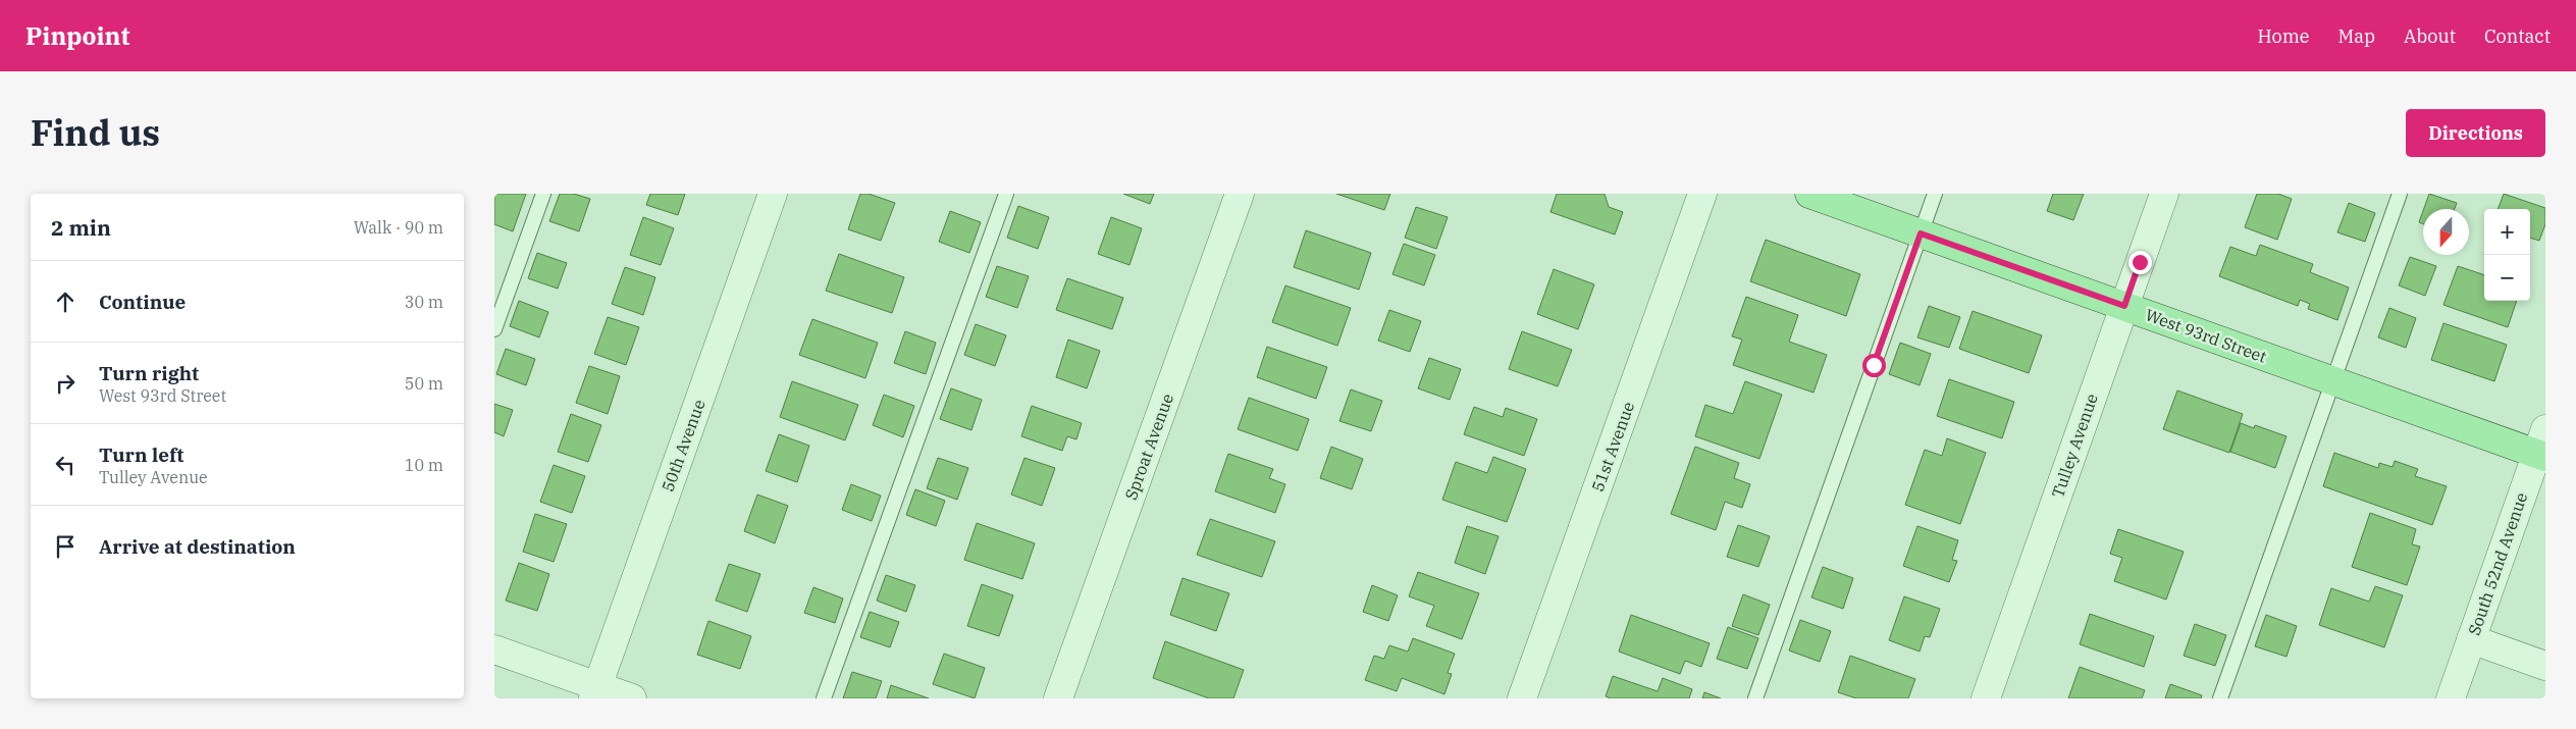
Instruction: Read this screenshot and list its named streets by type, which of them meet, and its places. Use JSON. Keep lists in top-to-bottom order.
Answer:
{
  "streets": {
    "main road": ["West 93rd Street"],
    "street": [
      "50th Avenue",
      "Tulley Avenue",
      "Sproat Avenue",
      "51st Avenue",
      "South 52nd Avenue"
    ]
  },
  "crossings": [
    ["West 93rd Street", "Tulley Avenue"],
    ["West 93rd Street", "South 52nd Avenue"]
  ],
  "north": "bottom",
  "page": {
    "header": "Pinpoint",
    "nav": [
      "Home",
      "Map",
      "About",
      "Contact"
    ],
    "title": "Find us",
    "buttons": "Directions",
    "heading": ["2 min", "Walk · 90 m"],
    "map_buttons": ["+", "−"],
    "list": [
      ["Continue", "30 m"],
      ["Turn right", "West 93rd Street", "50 m"],
      ["Turn left", "Tulley Avenue", "10 m"],
      "Arrive at destination"
    ]
  }
}
